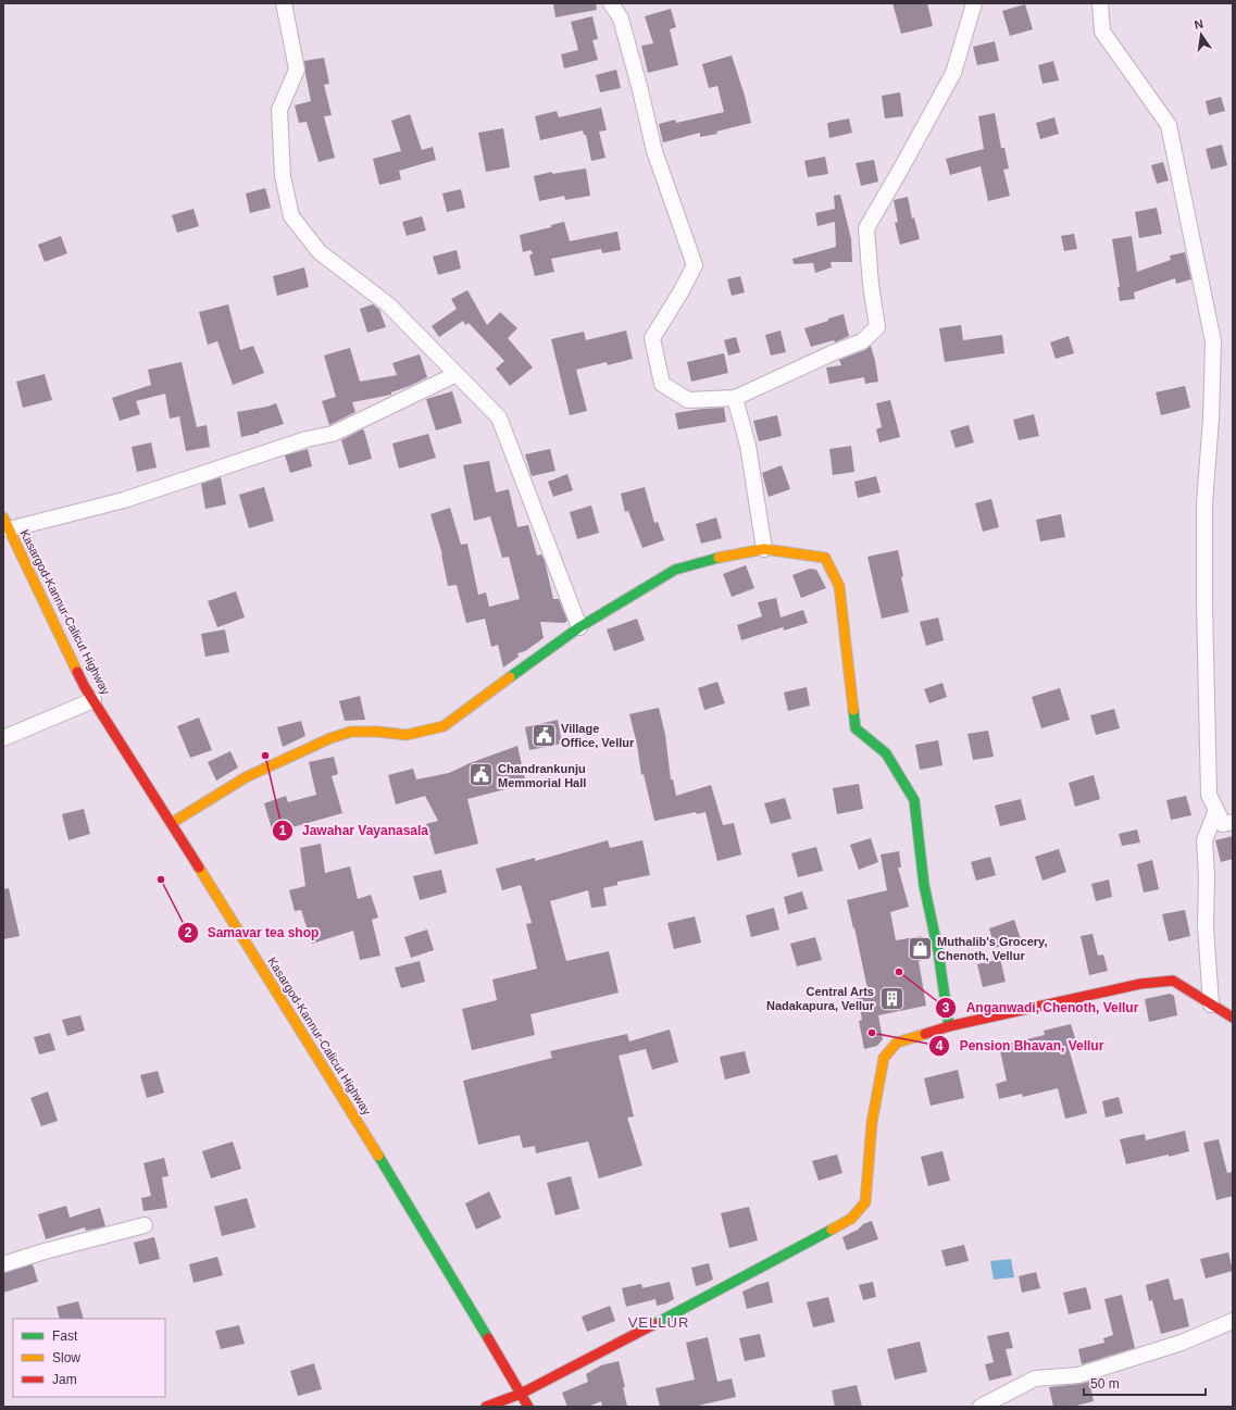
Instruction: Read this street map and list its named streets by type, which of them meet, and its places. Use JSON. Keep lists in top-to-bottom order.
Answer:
{
  "streets": {
    "main road": ["Kasargod-Kannur-Calicut Highway"]
  },
  "districts": ["VELLUR"],
  "places": {
    "public building": ["Village Office, Vellur", "Chandrankunju Memmorial Hall"],
    "other": [
      "Jawahar Vayanasala",
      "Samavar tea shop",
      "Anganwadi, Chenoth, Vellur",
      "Pension Bhavan, Vellur"
    ],
    "shop": ["Muthalib's Grocery, Chenoth, Vellur"],
    "building": ["Central Arts Nadakapura, Vellur"]
  },
  "legend": ["Fast", "Slow", "Jam"],
  "scale_bar": "50 m",
  "north": "top"
}
